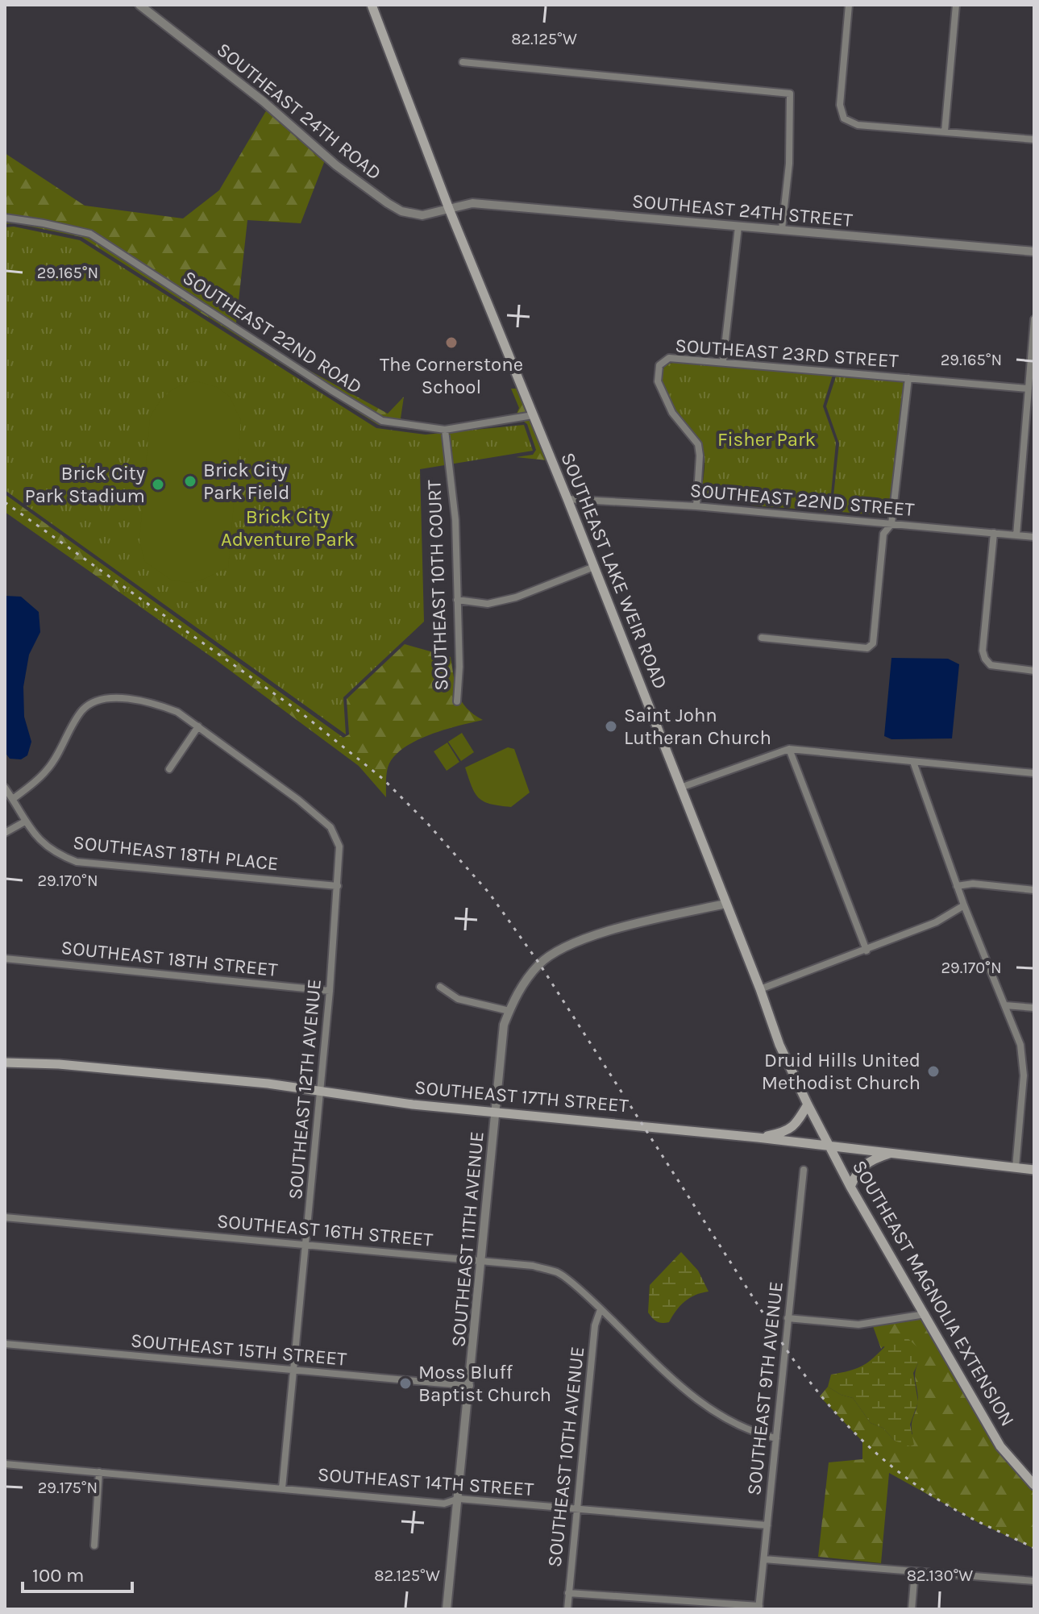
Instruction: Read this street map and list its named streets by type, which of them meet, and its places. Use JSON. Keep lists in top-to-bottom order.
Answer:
{
  "streets": {
    "main road": ["SOUTHEAST LAKE WEIR ROAD", "SOUTHEAST 17TH STREET", "SOUTHEAST MAGNOLIA EXTENSION"],
    "street": [
      "SOUTHEAST 24TH ROAD",
      "SOUTHEAST 24TH STREET",
      "SOUTHEAST 22ND ROAD",
      "SOUTHEAST 23RD STREET",
      "SOUTHEAST 22ND STREET",
      "SOUTHEAST 10TH COURT",
      "SOUTHEAST 18TH PLACE",
      "SOUTHEAST 18TH STREET",
      "SOUTHEAST 12TH AVENUE",
      "SOUTHEAST 16TH STREET",
      "SOUTHEAST 11TH AVENUE",
      "SOUTHEAST 15TH STREET",
      "SOUTHEAST 9TH AVENUE",
      "SOUTHEAST 10TH AVENUE",
      "SOUTHEAST 14TH STREET"
    ]
  },
  "crossings": [
    ["SOUTHEAST 24TH ROAD", "SOUTHEAST 24TH STREET"],
    ["SOUTHEAST 24TH ROAD", "SOUTHEAST LAKE WEIR ROAD"],
    ["SOUTHEAST 24TH STREET", "SOUTHEAST LAKE WEIR ROAD"],
    ["SOUTHEAST 22ND ROAD", "SOUTHEAST LAKE WEIR ROAD"],
    ["SOUTHEAST 22ND ROAD", "SOUTHEAST 10TH COURT"],
    ["SOUTHEAST 23RD STREET", "SOUTHEAST 22ND STREET"],
    ["SOUTHEAST 22ND STREET", "SOUTHEAST LAKE WEIR ROAD"],
    ["SOUTHEAST LAKE WEIR ROAD", "SOUTHEAST 17TH STREET"],
    ["SOUTHEAST LAKE WEIR ROAD", "SOUTHEAST 11TH AVENUE"],
    ["SOUTHEAST LAKE WEIR ROAD", "SOUTHEAST MAGNOLIA EXTENSION"],
    ["SOUTHEAST 18TH PLACE", "SOUTHEAST 12TH AVENUE"],
    ["SOUTHEAST 18TH STREET", "SOUTHEAST 12TH AVENUE"],
    ["SOUTHEAST 12TH AVENUE", "SOUTHEAST 17TH STREET"],
    ["SOUTHEAST 12TH AVENUE", "SOUTHEAST 16TH STREET"],
    ["SOUTHEAST 12TH AVENUE", "SOUTHEAST 15TH STREET"],
    ["SOUTHEAST 12TH AVENUE", "SOUTHEAST 14TH STREET"],
    ["SOUTHEAST 17TH STREET", "SOUTHEAST 11TH AVENUE"],
    ["SOUTHEAST 17TH STREET", "SOUTHEAST MAGNOLIA EXTENSION"],
    ["SOUTHEAST 16TH STREET", "SOUTHEAST 11TH AVENUE"],
    ["SOUTHEAST 16TH STREET", "SOUTHEAST 9TH AVENUE"],
    ["SOUTHEAST 16TH STREET", "SOUTHEAST 10TH AVENUE"],
    ["SOUTHEAST 11TH AVENUE", "SOUTHEAST 15TH STREET"],
    ["SOUTHEAST 11TH AVENUE", "SOUTHEAST 14TH STREET"],
    ["SOUTHEAST 9TH AVENUE", "SOUTHEAST 14TH STREET"],
    ["SOUTHEAST 10TH AVENUE", "SOUTHEAST 14TH STREET"]
  ],
  "parks": ["Fisher Park", "Brick City Adventure Park"],
  "places": [
    "The Cornerstone School",
    "Brick City Park Field",
    "Brick City Park Stadium",
    "Saint John Lutheran Church",
    "Druid Hills United Methodist Church",
    "Moss Bluff Baptist Church"
  ],
  "scale_bar": "100 m",
  "coordinates": [
    "82.125°W",
    "29.165°N",
    "29.170°N",
    "29.175°N",
    "82.130°W"
  ]
}
